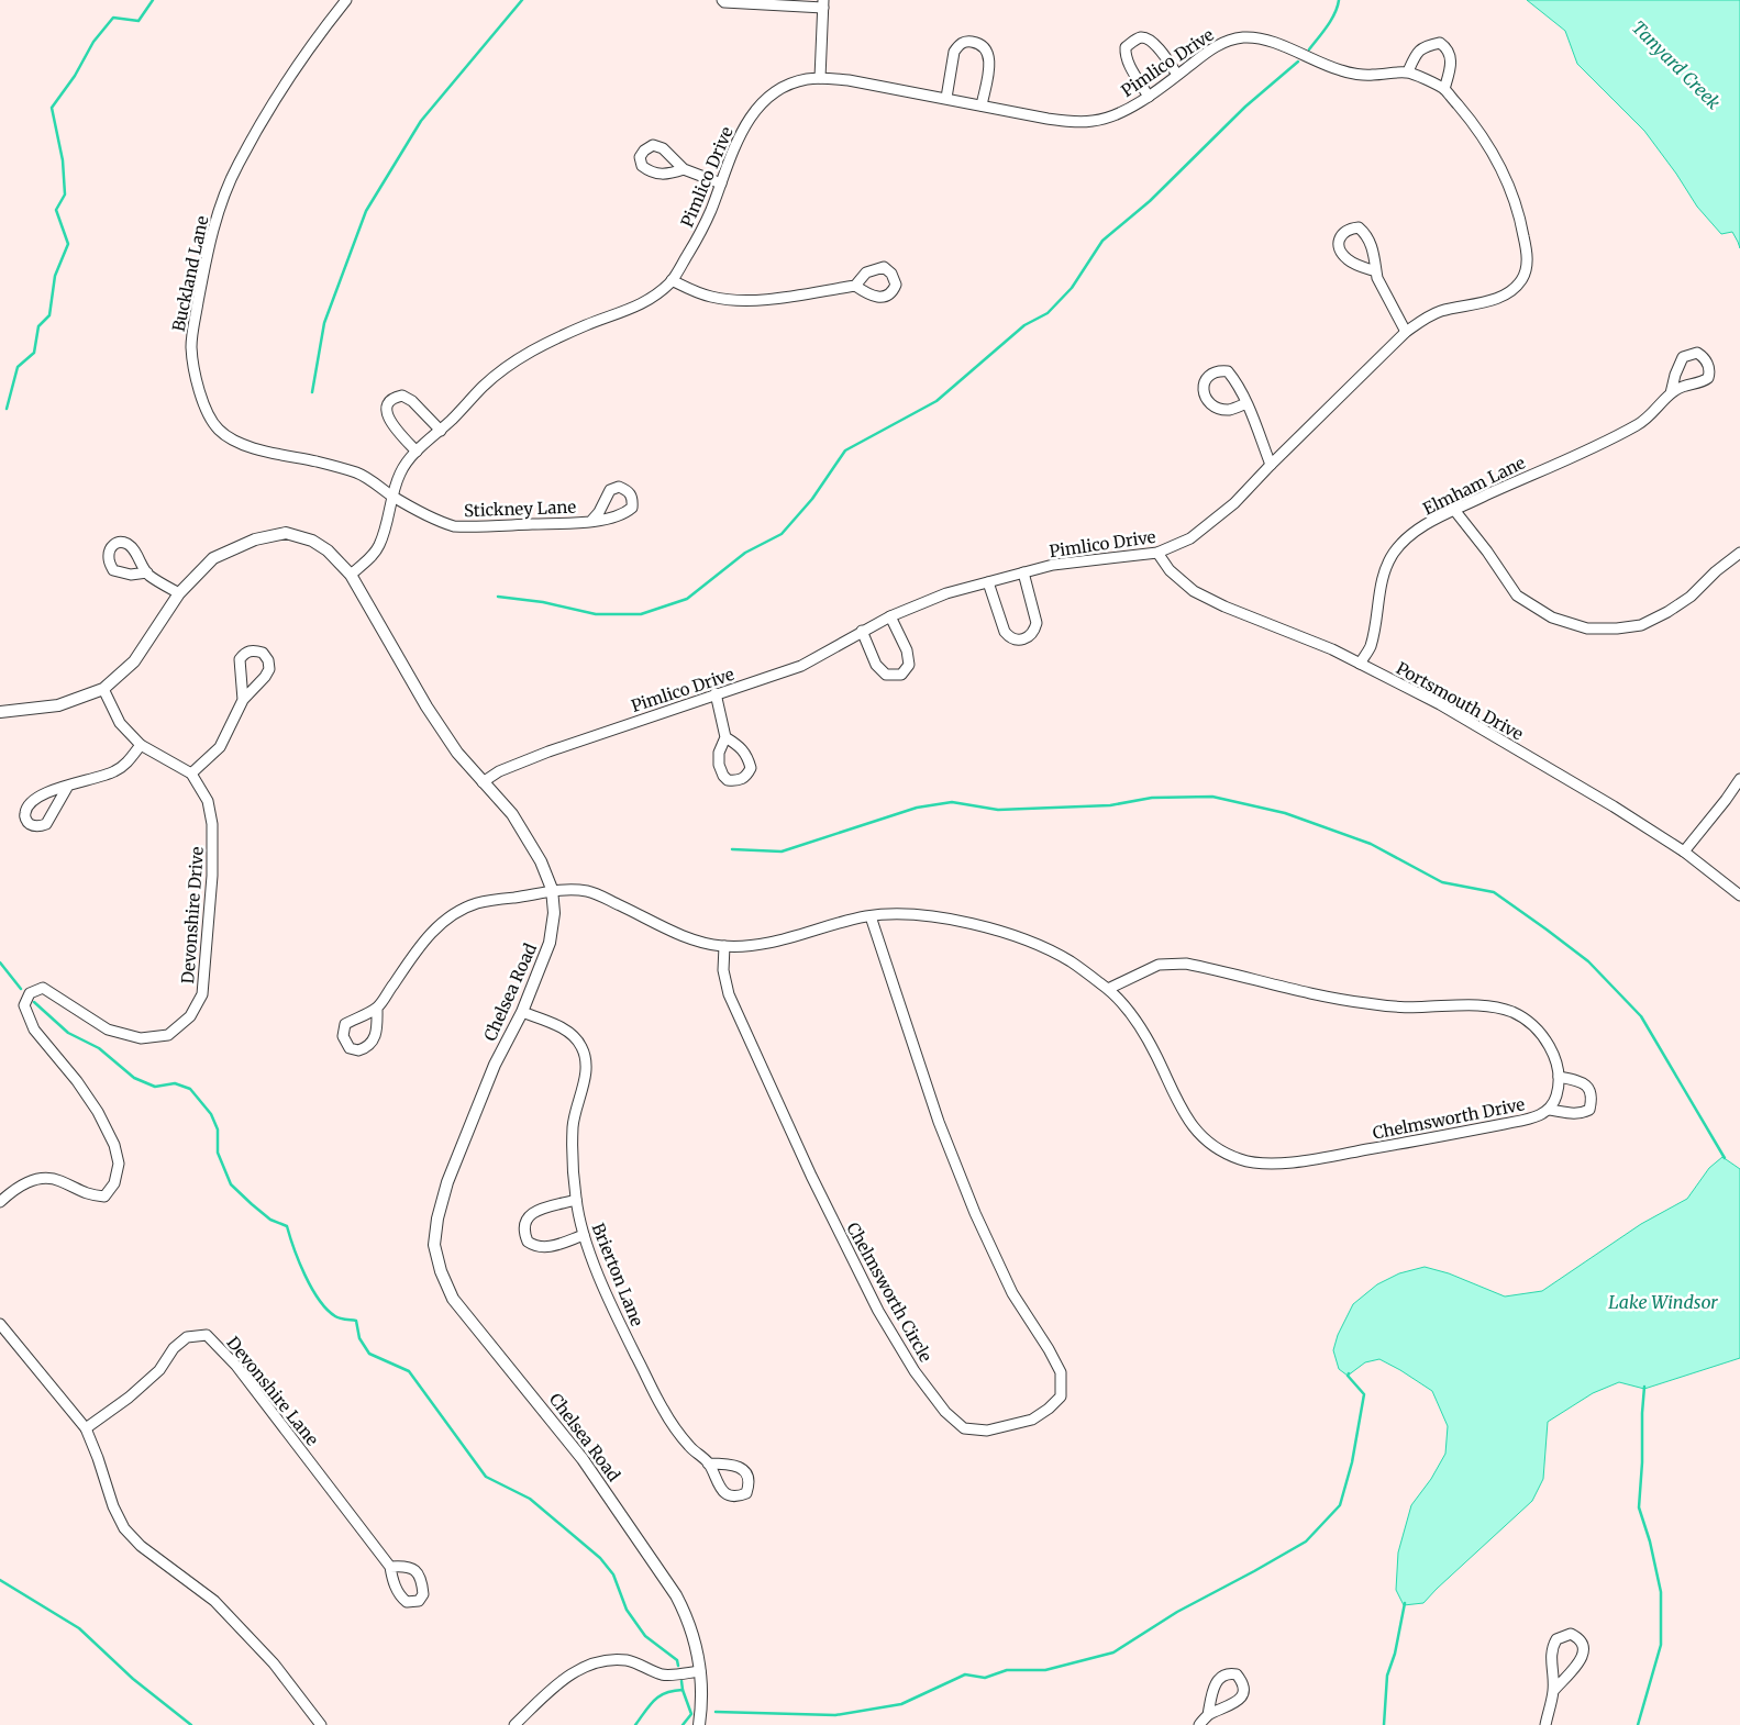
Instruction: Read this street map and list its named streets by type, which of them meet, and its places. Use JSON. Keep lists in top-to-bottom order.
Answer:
{
  "streets": {
    "street": [
      "Pimlico Drive",
      "Buckland Lane",
      "Elmham Lane",
      "Stickney Lane",
      "Portsmouth Drive",
      "Devonshire Drive",
      "Chelsea Road",
      "Chelmsworth Drive",
      "Brierton Lane",
      "Chelmsworth Circle",
      "Devonshire Lane"
    ]
  },
  "crossings": [
    ["Pimlico Drive", "Buckland Lane"],
    ["Pimlico Drive", "Stickney Lane"],
    ["Pimlico Drive", "Portsmouth Drive"],
    ["Pimlico Drive", "Chelsea Road"],
    ["Buckland Lane", "Stickney Lane"],
    ["Elmham Lane", "Portsmouth Drive"],
    ["Devonshire Drive", "Chelsea Road"],
    ["Chelsea Road", "Chelmsworth Drive"],
    ["Chelsea Road", "Brierton Lane"],
    ["Chelmsworth Drive", "Chelmsworth Circle"]
  ],
  "water": ["Tanyard Creek", "Lake Windsor"]
}
